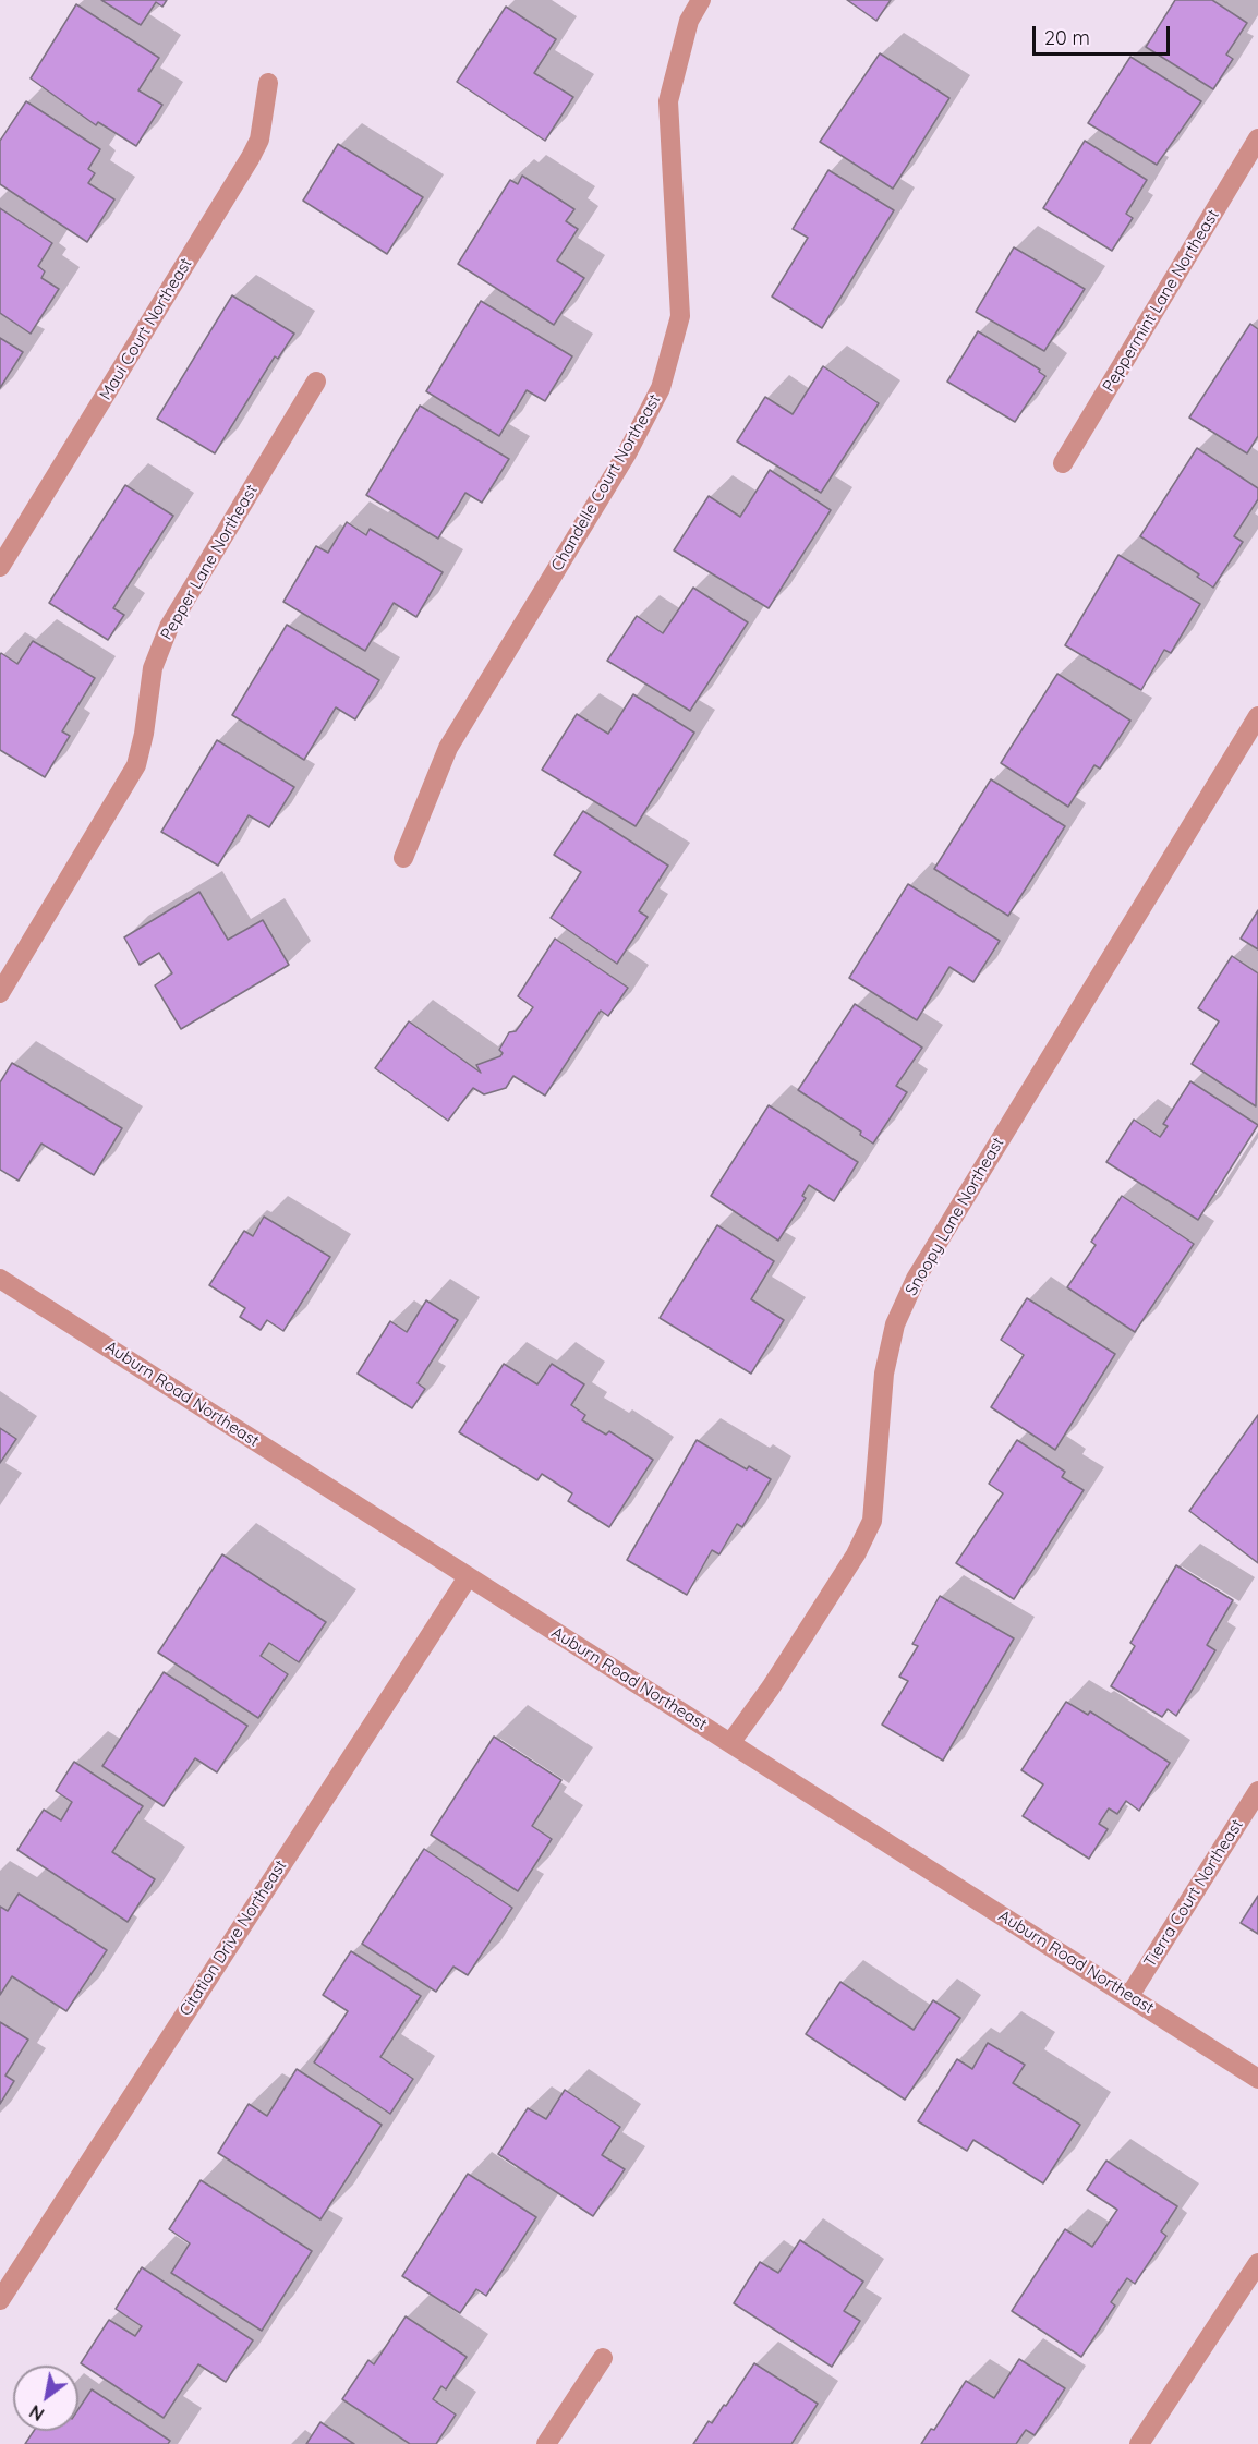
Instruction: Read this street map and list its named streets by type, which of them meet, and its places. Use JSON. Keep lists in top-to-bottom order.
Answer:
{
  "streets": {
    "street": [
      "Peppermint Lane Northeast",
      "Maui Court Northeast",
      "Chandelle Court Northeast",
      "Pepper Lane Northeast",
      "Snoopy Lane Northeast",
      "Auburn Road Northeast",
      "Tierra Court Northeast",
      "Citation Drive Northeast"
    ]
  },
  "crossings": [
    ["Snoopy Lane Northeast", "Auburn Road Northeast"],
    ["Auburn Road Northeast", "Tierra Court Northeast"],
    ["Auburn Road Northeast", "Citation Drive Northeast"]
  ],
  "scale_bar": "20 m",
  "north": "bottom left"
}
